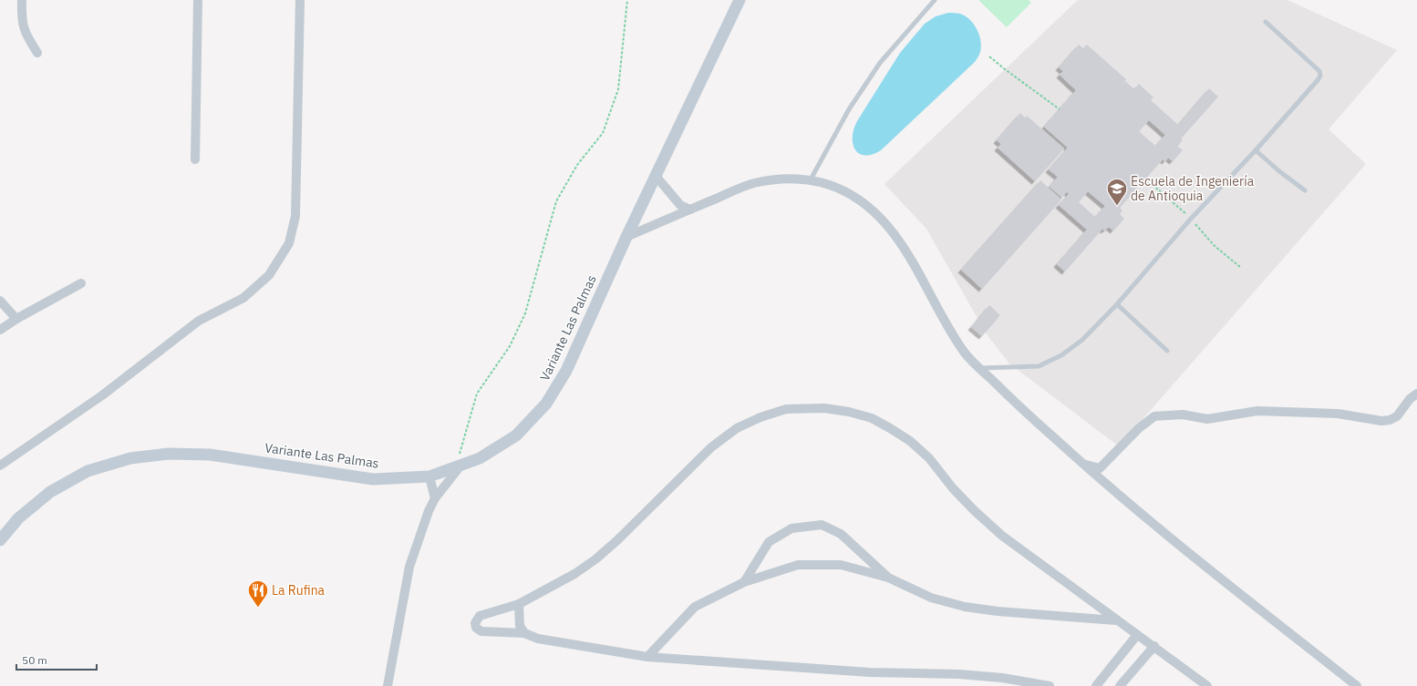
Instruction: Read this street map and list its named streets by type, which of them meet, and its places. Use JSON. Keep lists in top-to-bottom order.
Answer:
{
  "streets": {
    "main road": ["Variante Las Palmas"]
  },
  "places": {
    "school or university": ["Escuela de Ingeniería de Antioquia"],
    "restaurant": ["La Rufina"]
  },
  "scale_bar": "50 m"
}
